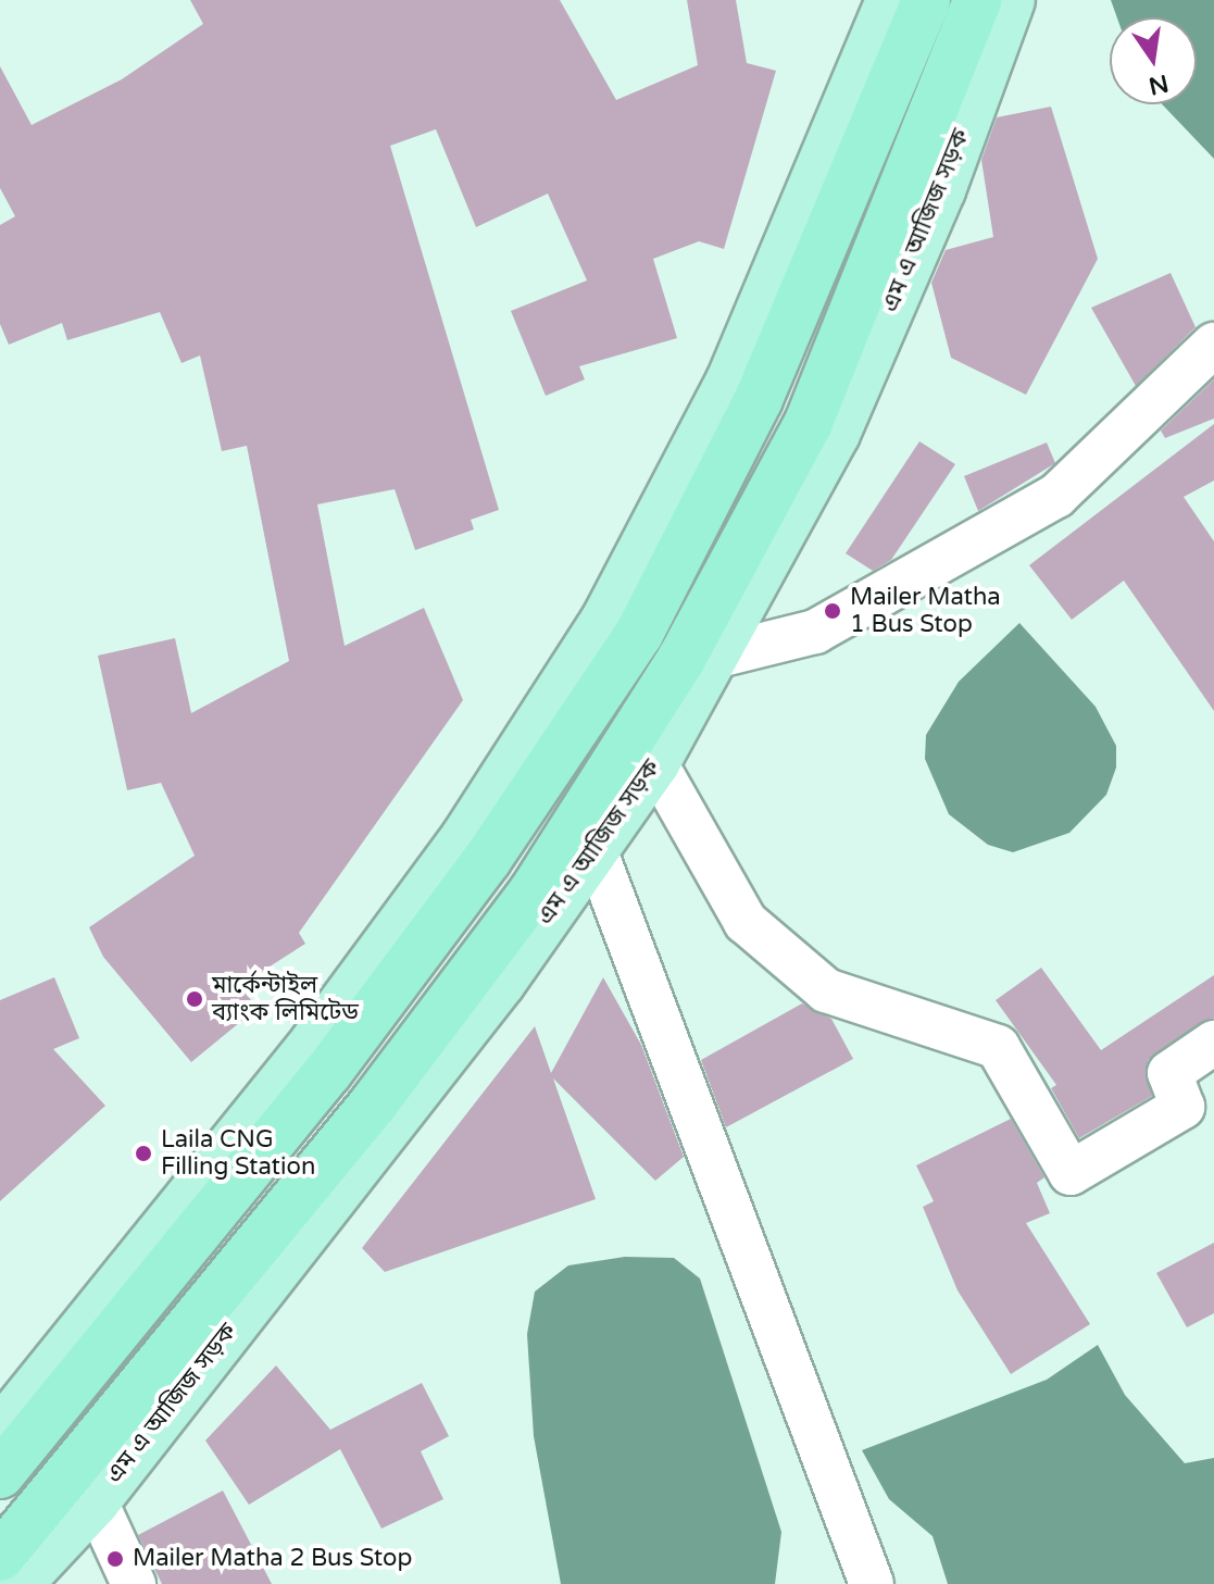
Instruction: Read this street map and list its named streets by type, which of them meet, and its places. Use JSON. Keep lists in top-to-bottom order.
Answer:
{
  "streets": {
    "main road": ["এম এ আজিজ সড়ক"]
  },
  "places": [
    "Mailer Matha 1 Bus Stop",
    "মার্কেন্টাইল ব্যাংক লিমিটেড",
    "Laila CNG Filling Station",
    "Mailer Matha 2 Bus Stop"
  ],
  "north": "bottom"
}
